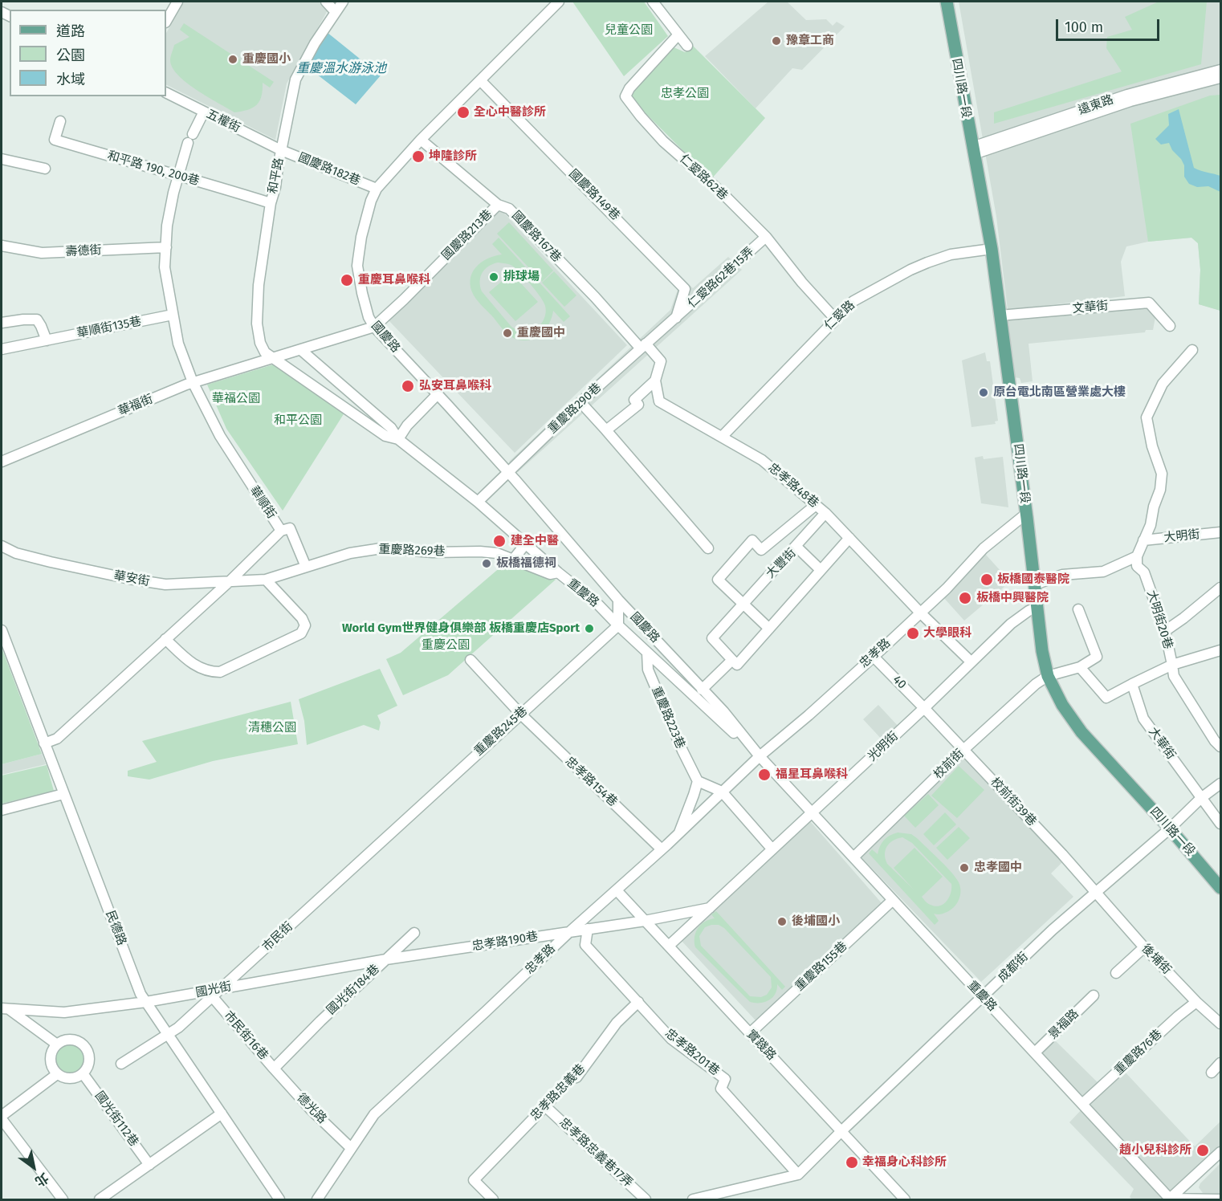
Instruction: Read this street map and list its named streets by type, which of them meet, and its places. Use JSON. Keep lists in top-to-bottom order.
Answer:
{
  "streets": {
    "main road": ["四川路一段"],
    "street": [
      "遠東路",
      "五權街",
      "和平路 190, 200巷",
      "國慶路182巷",
      "和平路",
      "仁愛路62巷",
      "國慶路149巷",
      "國慶路213巷",
      "國慶路167巷",
      "壽德街",
      "仁愛路62巷15弄",
      "文華街",
      "仁愛路",
      "華順街135巷",
      "國慶路",
      "華福街",
      "重慶路290巷",
      "忠孝路48巷",
      "華順街",
      "大明街",
      "重慶路269巷",
      "大豐街",
      "華安街",
      "重慶路",
      "大明街20巷",
      "忠孝路",
      "40",
      "重慶路223巷",
      "重慶路245巷",
      "大華街",
      "光明街",
      "校前街",
      "忠孝路154巷",
      "校前街39巷",
      "民德路",
      "市民街",
      "忠孝路190巷",
      "後埔街",
      "重慶路155巷",
      "成都街",
      "國光街",
      "國光街184巷",
      "景福路",
      "市民街16巷",
      "實踐路",
      "忠孝路201巷",
      "重慶路76巷",
      "忠孝路忠義巷",
      "德光路",
      "國光街112巷",
      "忠孝路忠義巷17弄"
    ]
  },
  "crossings": [
    ["四川路一段", "遠東路"],
    ["四川路一段", "文華街"],
    ["四川路一段", "仁愛路"],
    ["四川路一段", "忠孝路"],
    ["四川路一段", "光明街"],
    ["四川路一段", "校前街"],
    ["四川路一段", "成都街"],
    ["五權街", "國慶路182巷"],
    ["五權街", "和平路"],
    ["和平路 190, 200巷", "和平路"],
    ["和平路 190, 200巷", "華順街"],
    ["國慶路182巷", "和平路"],
    ["國慶路182巷", "國慶路"],
    ["和平路", "華福街"],
    ["和平路", "重慶路"],
    ["仁愛路62巷", "仁愛路62巷15弄"],
    ["仁愛路62巷", "仁愛路"],
    ["國慶路149巷", "仁愛路62巷15弄"],
    ["國慶路149巷", "國慶路"],
    ["國慶路213巷", "國慶路167巷"],
    ["國慶路213巷", "國慶路"],
    ["國慶路167巷", "國慶路"],
    ["國慶路167巷", "重慶路290巷"],
    ["國慶路167巷", "忠孝路48巷"],
    ["壽德街", "華順街"],
    ["仁愛路62巷15弄", "重慶路290巷"],
    ["仁愛路", "忠孝路48巷"],
    ["華順街135巷", "華順街"],
    ["國慶路", "重慶路290巷"],
    ["國慶路", "重慶路"],
    ["華福街", "華順街"],
    ["華福街", "重慶路"],
    ["重慶路290巷", "重慶路"],
    ["忠孝路48巷", "忠孝路"],
    ["忠孝路48巷", "光明街"],
    ["華順街", "華安街"],
    ["華順街", "民德路"],
    ["重慶路269巷", "華安街"],
    ["重慶路269巷", "重慶路"],
    ["重慶路", "忠孝路"],
    ["重慶路", "重慶路223巷"],
    ["重慶路", "重慶路245巷"],
    ["重慶路", "光明街"],
    ["重慶路", "校前街"],
    ["重慶路", "重慶路155巷"],
    ["重慶路", "成都街"],
    ["重慶路", "景福路"],
    ["重慶路", "重慶路76巷"],
    ["忠孝路", "40"],
    ["忠孝路", "忠孝路154巷"],
    ["忠孝路", "忠孝路190巷"],
    ["忠孝路", "實踐路"],
    ["忠孝路", "德光路"],
    ["40", "光明街"],
    ["40", "校前街"],
    ["40", "校前街39巷"],
    ["重慶路245巷", "忠孝路154巷"],
    ["重慶路245巷", "市民街"],
    ["光明街", "實踐路"],
    ["校前街", "校前街39巷"],
    ["校前街39巷", "後埔街"],
    ["校前街39巷", "成都街"],
    ["民德路", "市民街"],
    ["民德路", "國光街"],
    ["市民街", "國光街"],
    ["市民街", "市民街16巷"],
    ["忠孝路190巷", "國光街"],
    ["忠孝路190巷", "國光街184巷"],
    ["後埔街", "成都街"],
    ["後埔街", "重慶路76巷"],
    ["重慶路155巷", "實踐路"],
    ["成都街", "實踐路"],
    ["成都街", "忠孝路201巷"],
    ["國光街", "國光街184巷"],
    ["國光街184巷", "市民街16巷"],
    ["市民街16巷", "德光路"],
    ["忠孝路201巷", "忠孝路忠義巷"],
    ["忠孝路忠義巷", "忠孝路忠義巷17弄"]
  ],
  "water": ["重慶溫水游泳池"],
  "parks": [
    "兒童公園",
    "忠孝公園",
    "華福公園",
    "和平公園",
    "重慶公園",
    "清穗公園"
  ],
  "places": [
    "豫章工商",
    "重慶國小",
    "全心中醫診所",
    "坤隆診所",
    "排球場",
    "重慶耳鼻喉科",
    "重慶國中",
    "弘安耳鼻喉科",
    "原台電北南區營業處大樓",
    "建全中醫",
    "板橋福德祠",
    "板橋國泰醫院",
    "板橋中興醫院",
    "World Gym世界健身俱樂部 板橋重慶店Sport",
    "大學眼科",
    "福星耳鼻喉科",
    "忠孝國中",
    "後埔國小",
    "趙小兒科診所",
    "幸福身心科診所"
  ],
  "legend": ["道路", "公園", "水域"],
  "scale_bar": "100 m",
  "north": "bottom right"
}
